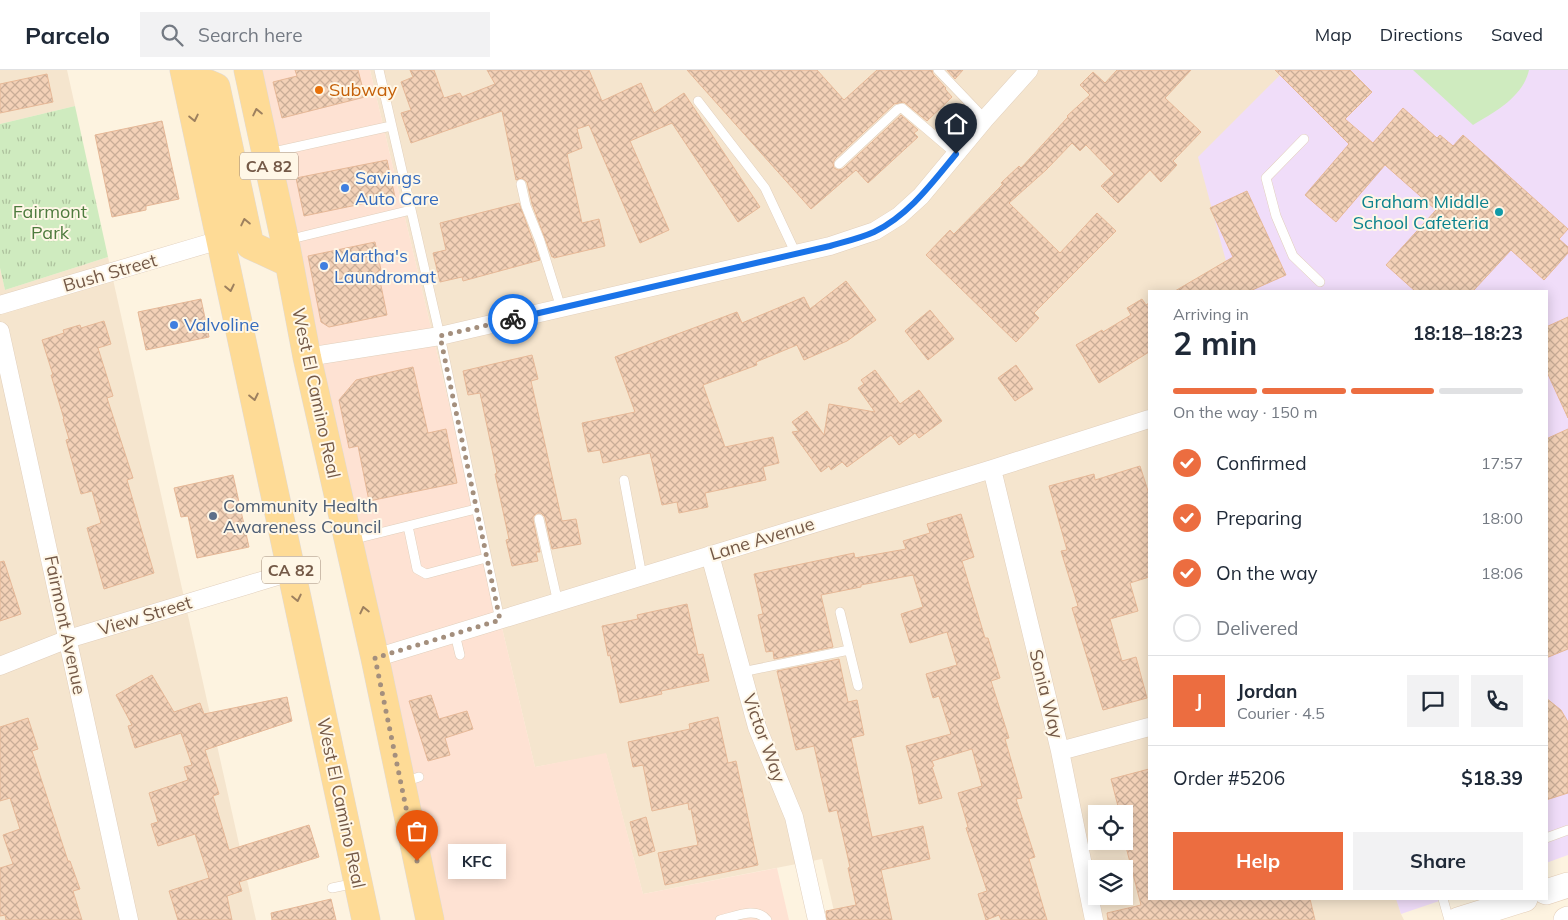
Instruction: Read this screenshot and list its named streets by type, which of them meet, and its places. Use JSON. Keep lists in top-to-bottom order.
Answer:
{
  "streets": {
    "main road": ["CA 82", "West El Camino Real"],
    "street": [
      "Bush Street",
      "Lane Avenue",
      "View Street",
      "Fairmont Avenue",
      "Sonia Way",
      "Victor Way"
    ]
  },
  "crossings": [
    ["Bush Street", "West El Camino Real"],
    ["West El Camino Real", "Lane Avenue"],
    ["West El Camino Real", "View Street"],
    ["Lane Avenue", "Sonia Way"],
    ["Lane Avenue", "Victor Way"],
    ["View Street", "Fairmont Avenue"]
  ],
  "parks": ["Fairmont Park"],
  "places": [
    "Subway",
    "Savings Auto Care",
    "Graham Middle School Cafeteria",
    "Martha's Laundromat",
    "Valvoline",
    "Community Health Awareness Council",
    "KFC"
  ],
  "page": {
    "header": "Parcelo",
    "search": "Search here",
    "nav": ["Map", "Directions", "Saved"],
    "heading": ["2 min", "Arriving in", "18:18–18:23"],
    "panel": [
      "Jordan",
      "Courier · 4.5",
      "Order #5206",
      "$18.39"
    ],
    "bar": "On the way · 150 m",
    "list": [
      ["Confirmed", "17:57"],
      ["Preparing", "18:00"],
      ["On the way", "18:06"],
      "Delivered"
    ],
    "round": "J",
    "buttons": ["Help", "Share"],
    "bubble": "KFC"
  }
}
